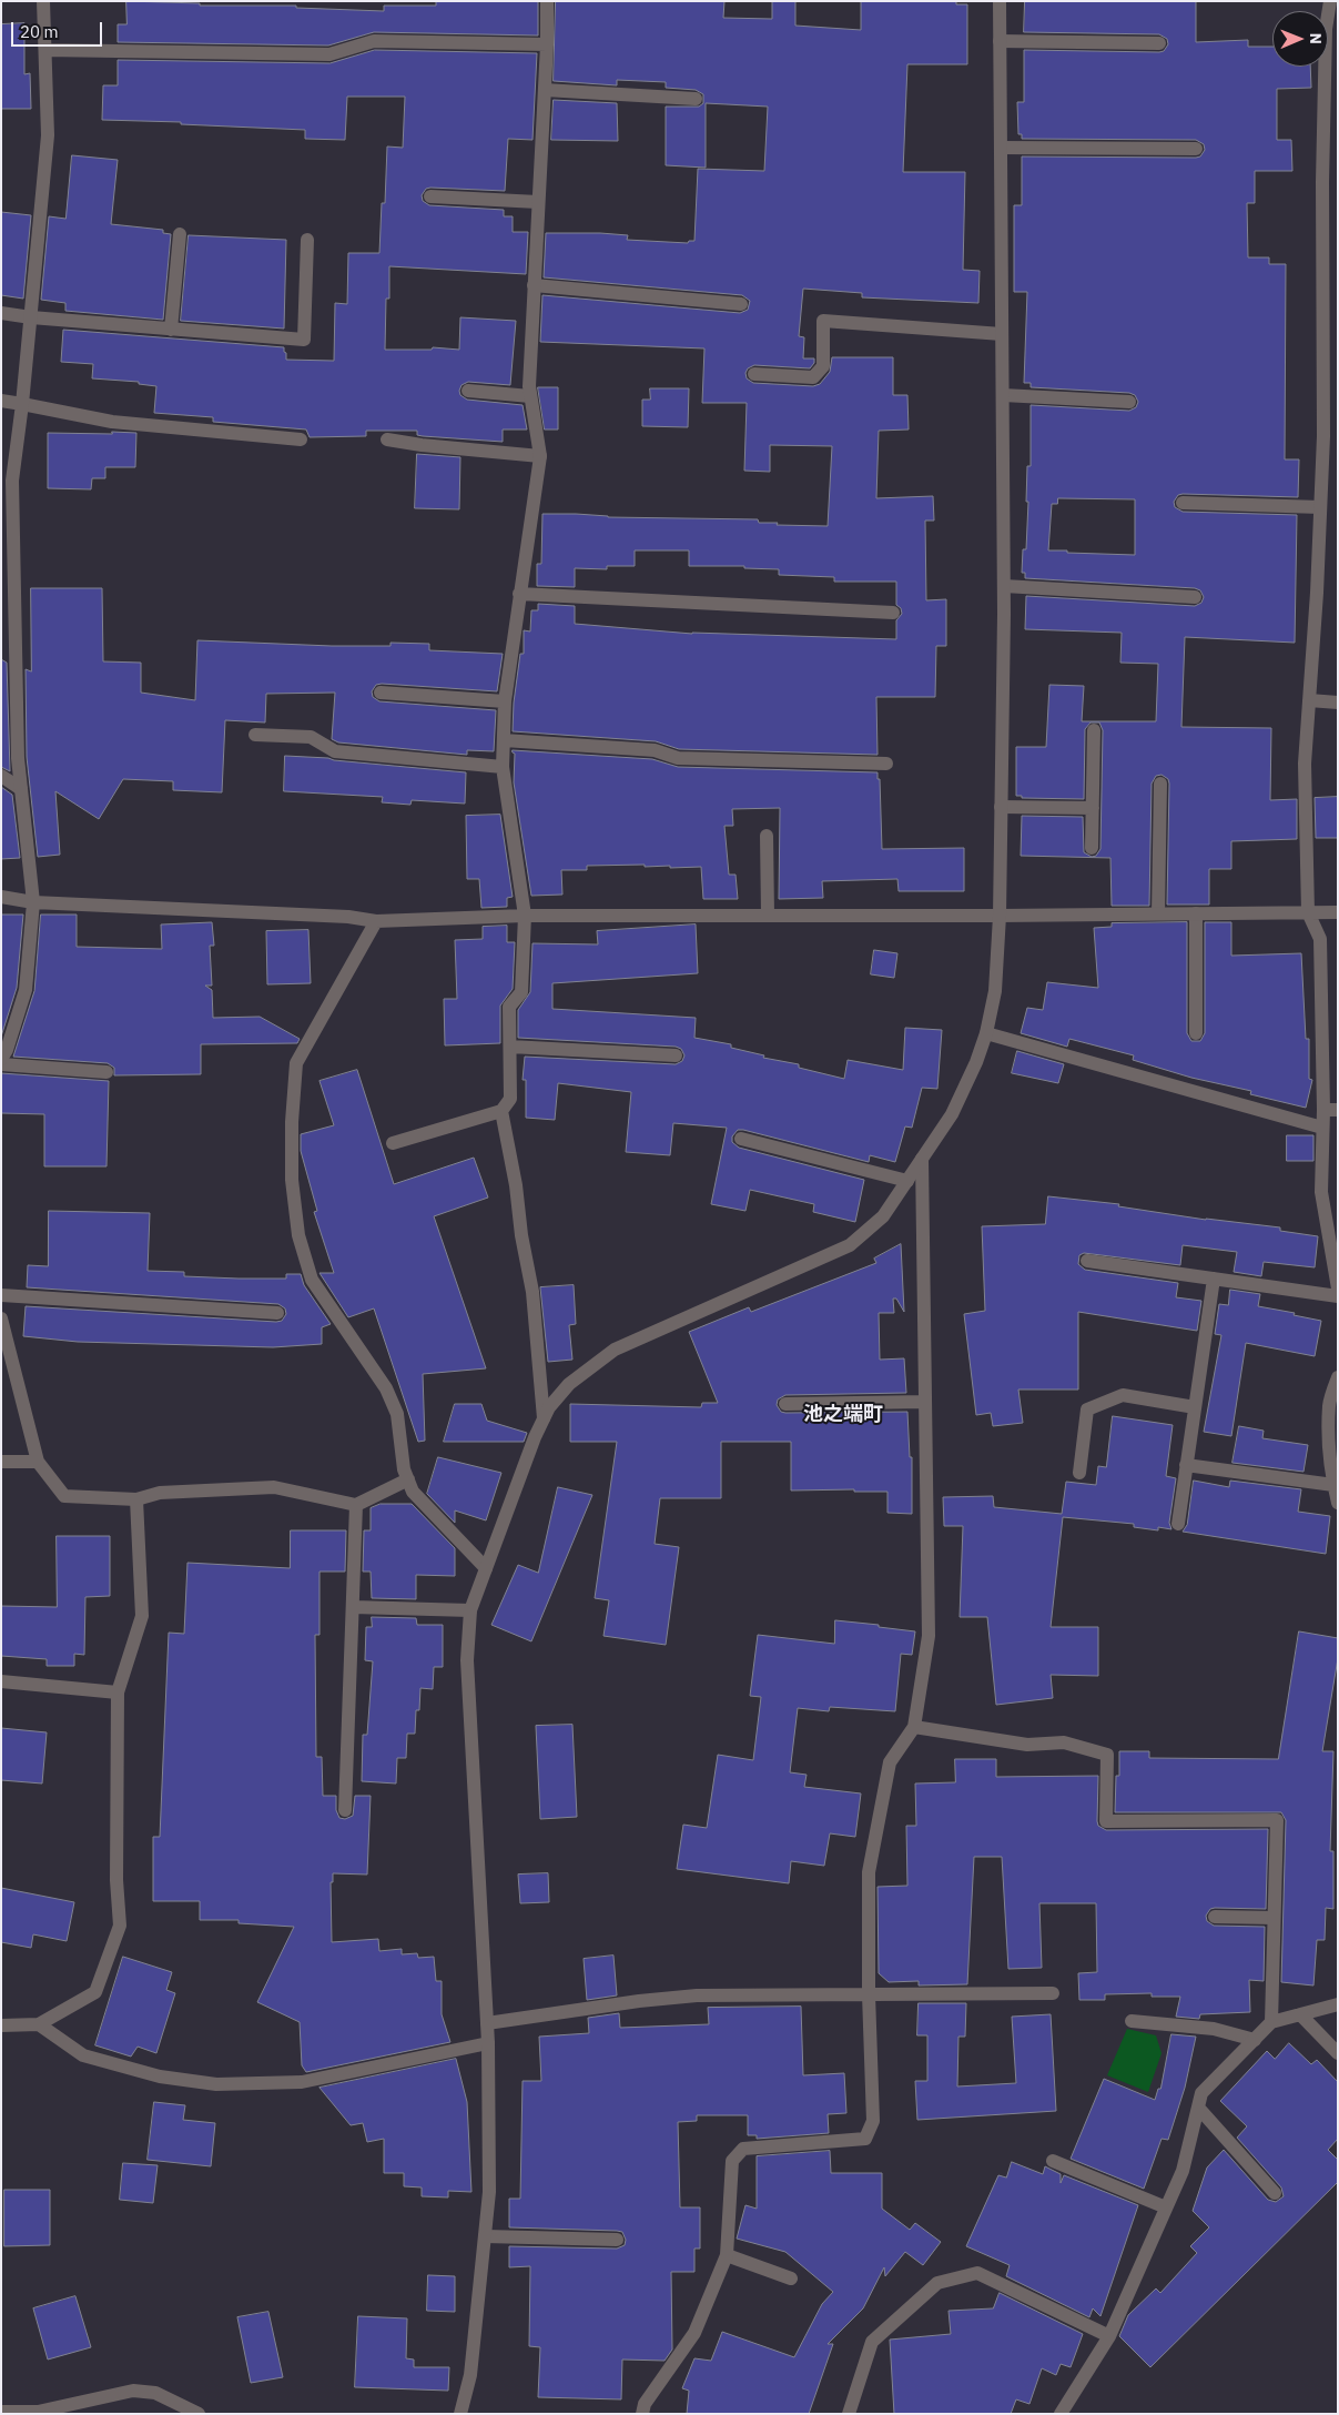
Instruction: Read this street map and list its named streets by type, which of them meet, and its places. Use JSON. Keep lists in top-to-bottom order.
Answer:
{
  "districts": ["池之端町"],
  "scale_bar": "20 m",
  "north": "right"
}
